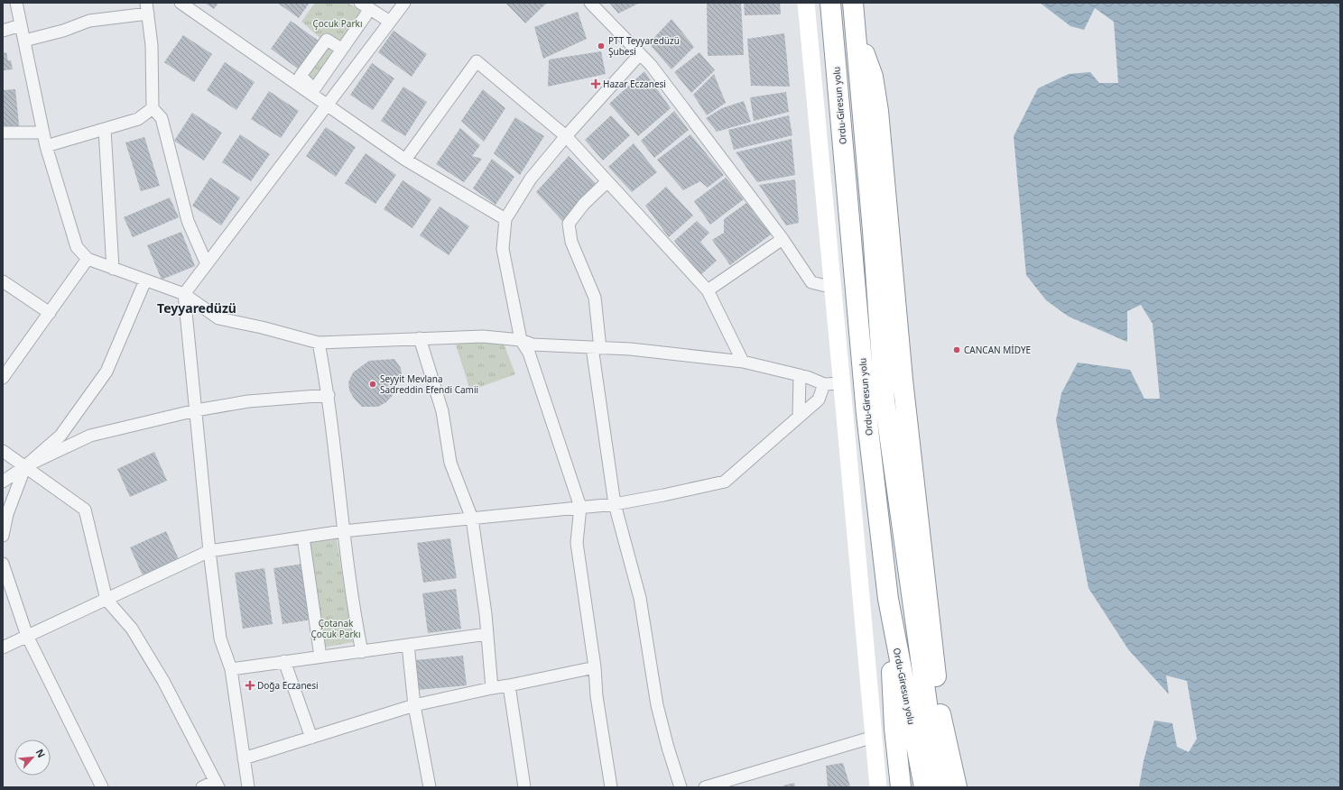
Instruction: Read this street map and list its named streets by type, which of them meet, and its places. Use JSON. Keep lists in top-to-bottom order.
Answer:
{
  "streets": {
    "highway": ["Ordu-Giresun yolu"]
  },
  "districts": ["Teyyaredüzü"],
  "parks": ["Çocuk Parkı", "Çotanak Çocuk Parkı"],
  "places": {
    "other": ["PTT Teyyaredüzü Şubesi", "CANCAN MİDYE", "Seyyit Mevlana Sadreddin Efendi Camii"],
    "health": ["Hazar Eczanesi", "Doğa Eczanesi"]
  },
  "north": "top right"
}
